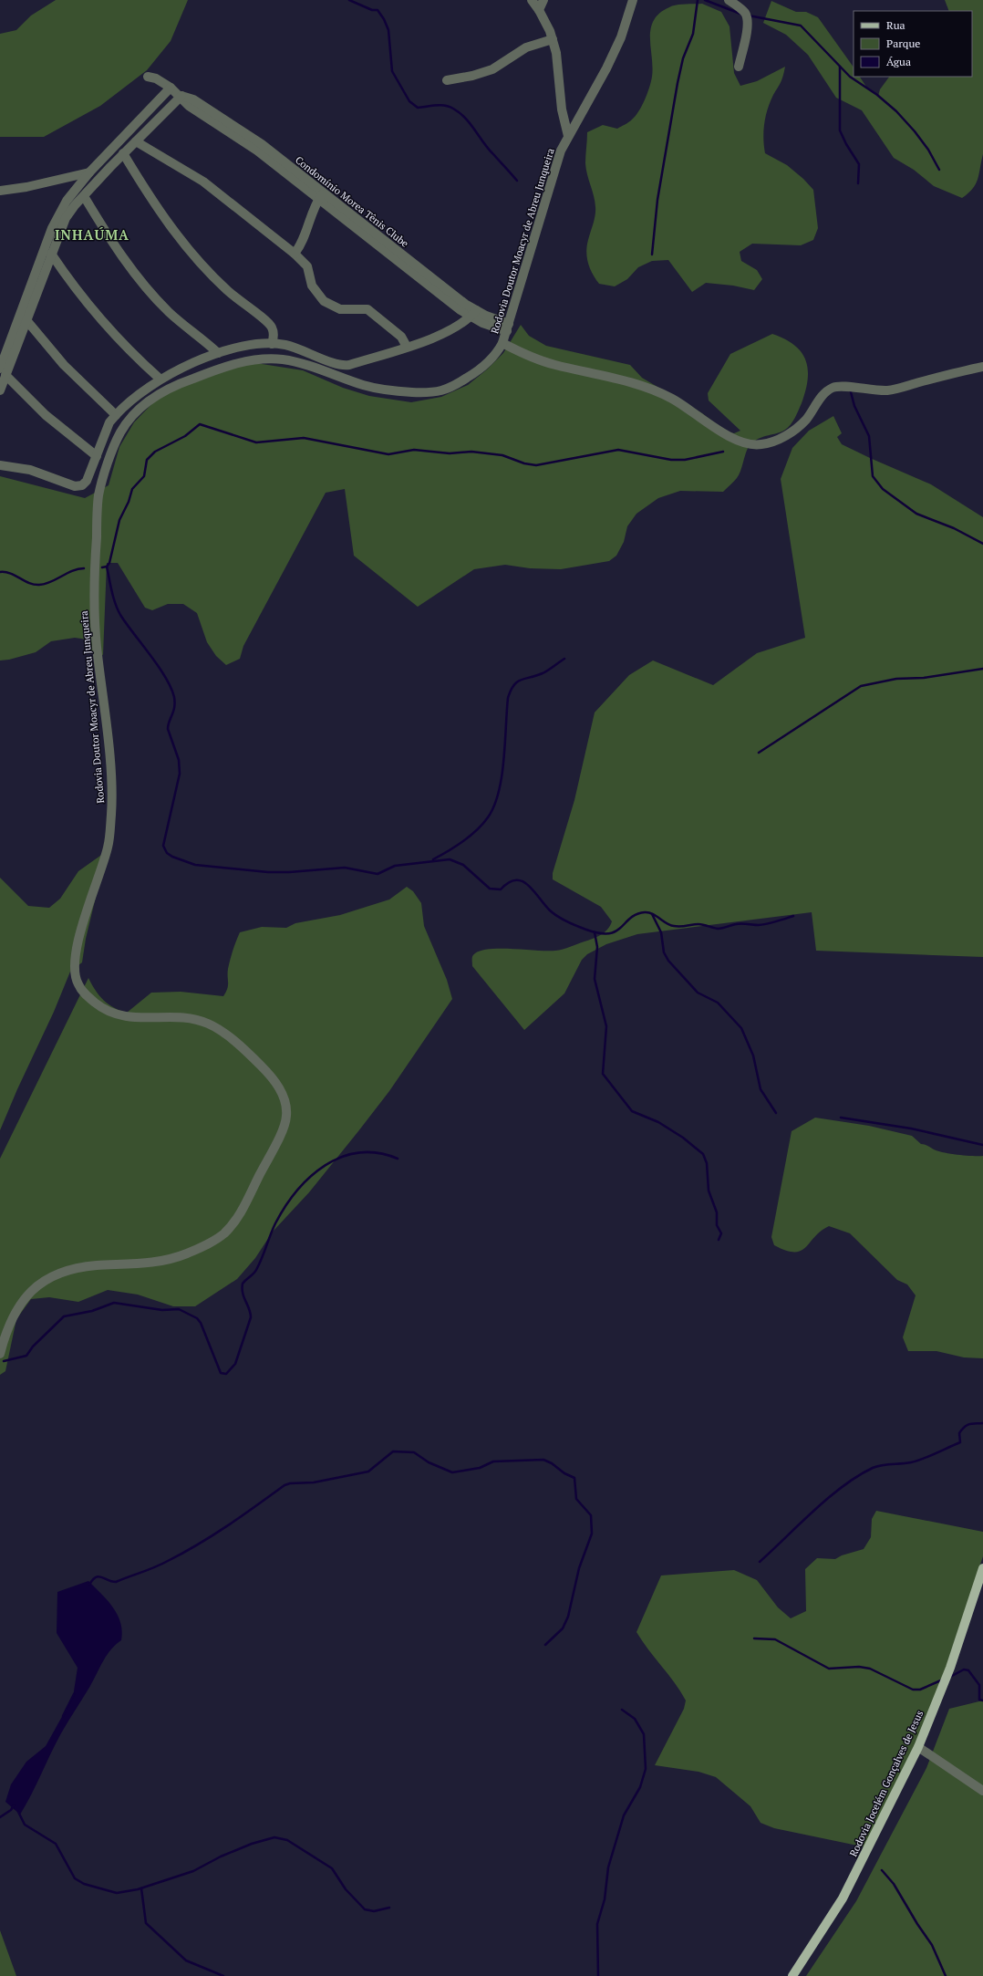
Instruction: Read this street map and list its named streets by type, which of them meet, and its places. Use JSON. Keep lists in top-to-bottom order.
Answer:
{
  "streets": {
    "main road": ["Rodovia Jocelém Gonçalves de Jesus"],
    "street": ["Condomínio Morea Tênis Clube", "Rodovia Doutor Moacyr de Abreu Junqueira"]
  },
  "crossings": [
    ["Condomínio Morea Tênis Clube", "Rodovia Doutor Moacyr de Abreu Junqueira"]
  ],
  "districts": ["INHAÚMA"],
  "legend": ["Rua", "Parque", "Água"]
}
